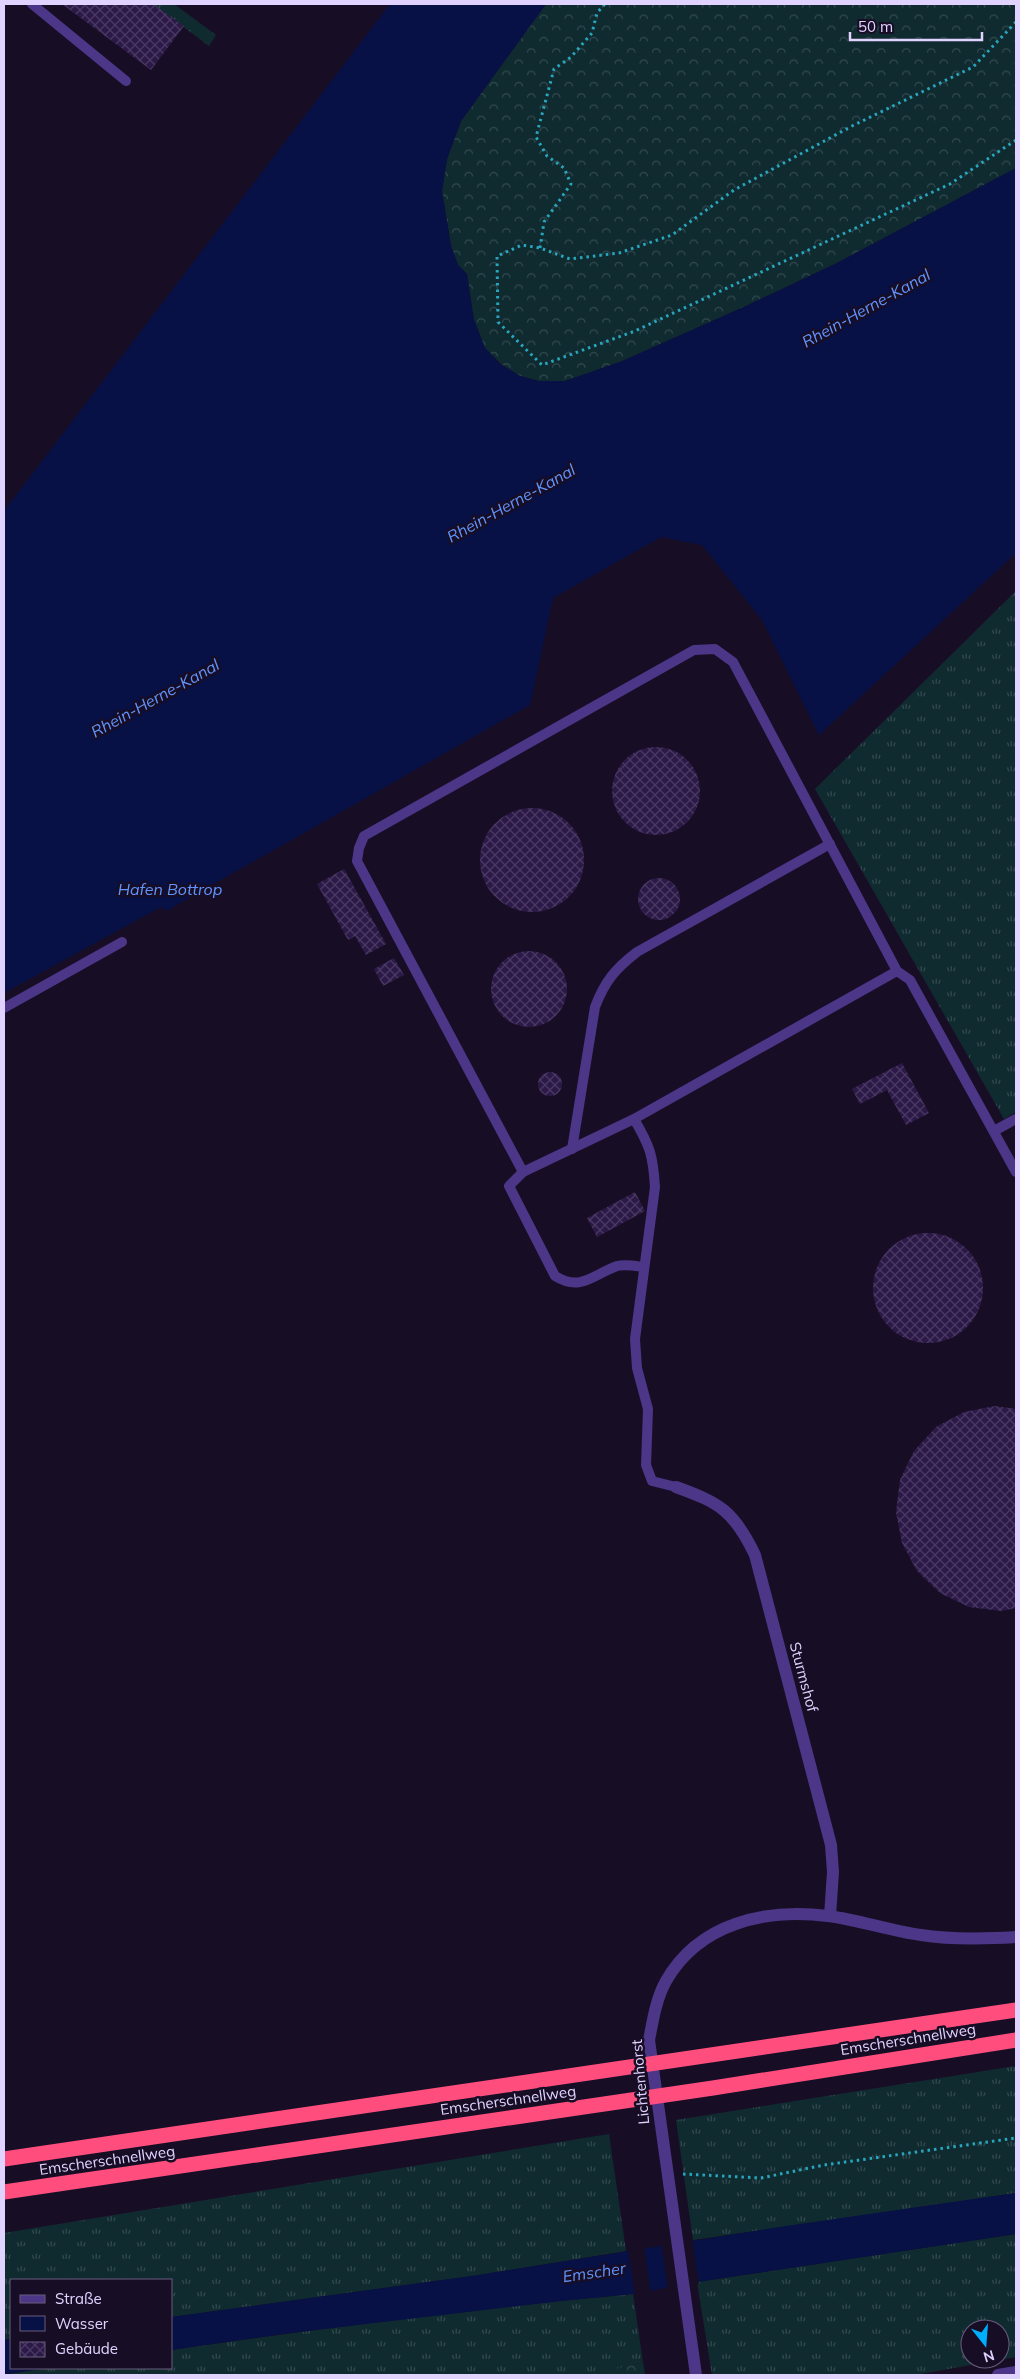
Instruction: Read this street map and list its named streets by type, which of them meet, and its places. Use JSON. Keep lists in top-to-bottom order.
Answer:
{
  "streets": {
    "highway": ["Emscherschnellweg"],
    "street": ["Sturmshof", "Lichtenhorst"]
  },
  "crossings": [
    ["Sturmshof", "Lichtenhorst"]
  ],
  "water": ["Rhein-Herne-Kanal", "Hafen Bottrop", "Emscher"],
  "legend": ["Straße", "Wasser", "Gebäude"],
  "scale_bar": "50 m",
  "north": "bottom"
}
